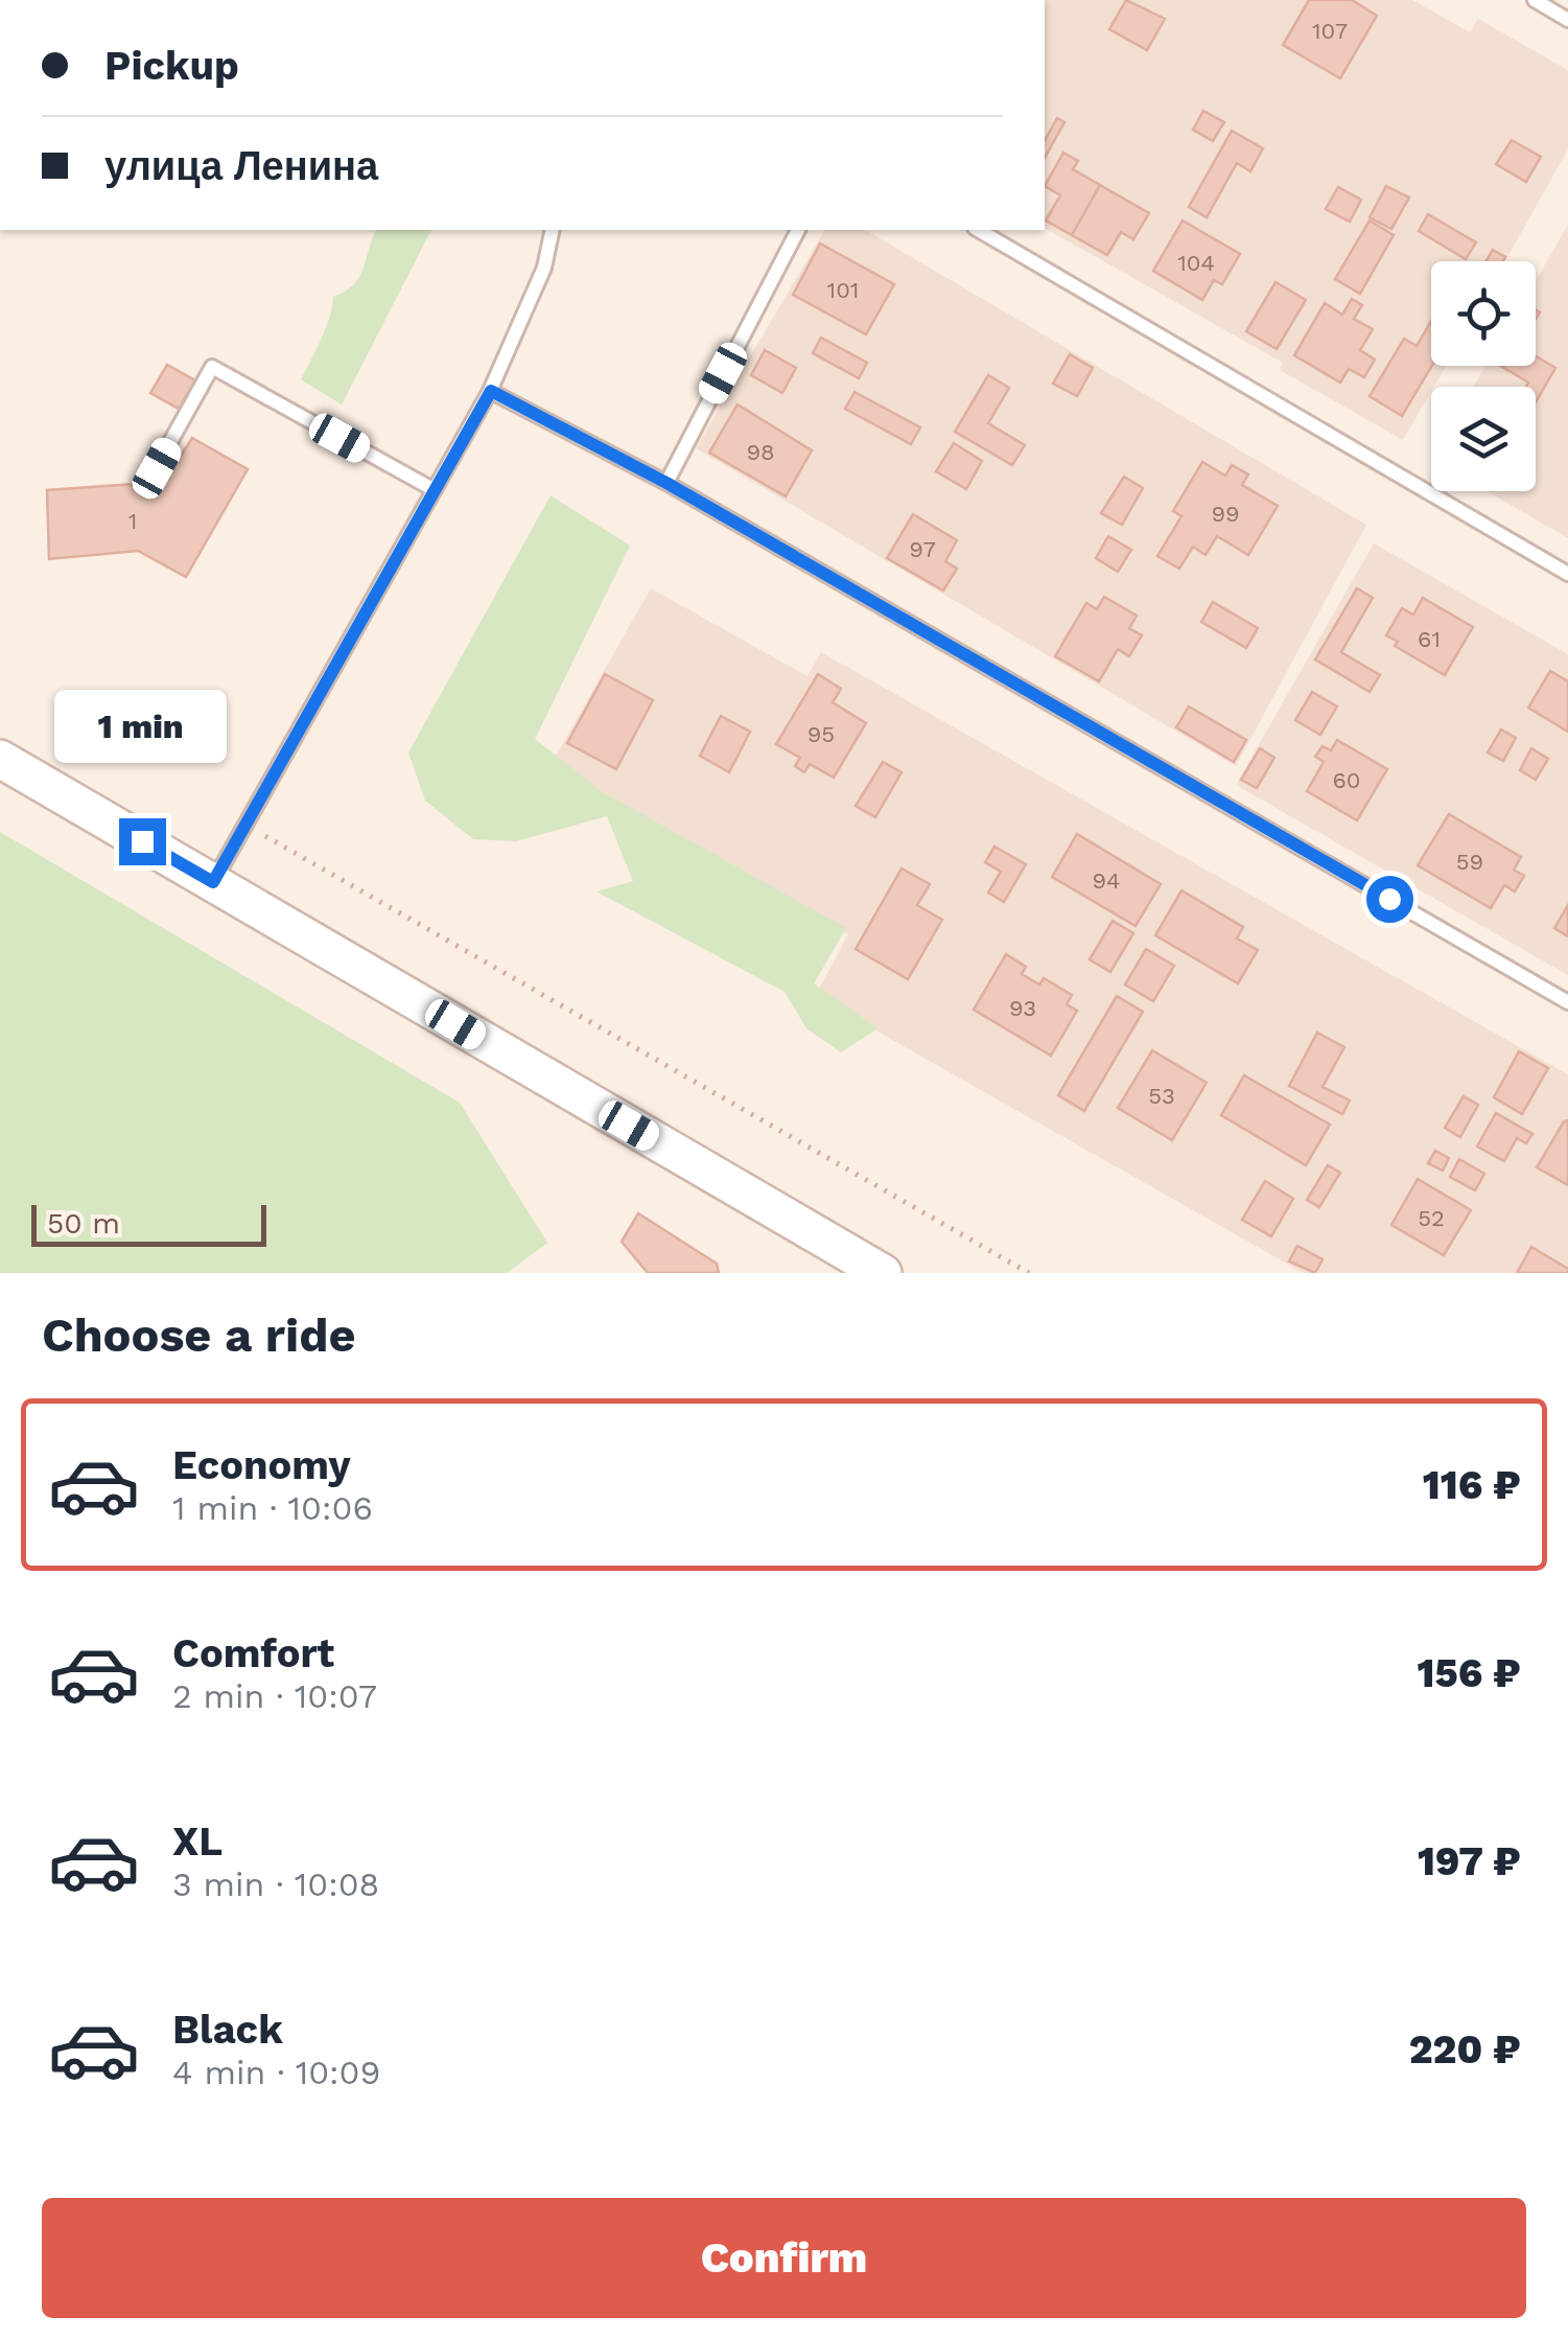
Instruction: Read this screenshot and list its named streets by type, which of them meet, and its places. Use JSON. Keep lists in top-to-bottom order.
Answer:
{
  "house_numbers": [
    "107",
    "104",
    "101",
    "98",
    "99",
    "1",
    "97",
    "61",
    "95",
    "60",
    "59",
    "94",
    "93",
    "53",
    "52"
  ],
  "scale_bar": "50 m",
  "page": {
    "banner": ["Pickup", "улица Ленина"],
    "bubble": "1 min",
    "scale": "50 m",
    "heading": "Choose a ride",
    "list": [
      {
        "name": "Economy",
        "note": "1 min · 10:06",
        "value": "116 ₽"
      },
      {
        "name": "Comfort",
        "note": "2 min · 10:07",
        "value": "156 ₽"
      },
      {
        "name": "XL",
        "note": "3 min · 10:08",
        "value": "197 ₽"
      },
      {
        "name": "Black",
        "note": "4 min · 10:09",
        "value": "220 ₽"
      }
    ],
    "buttons": "Confirm"
  }
}
